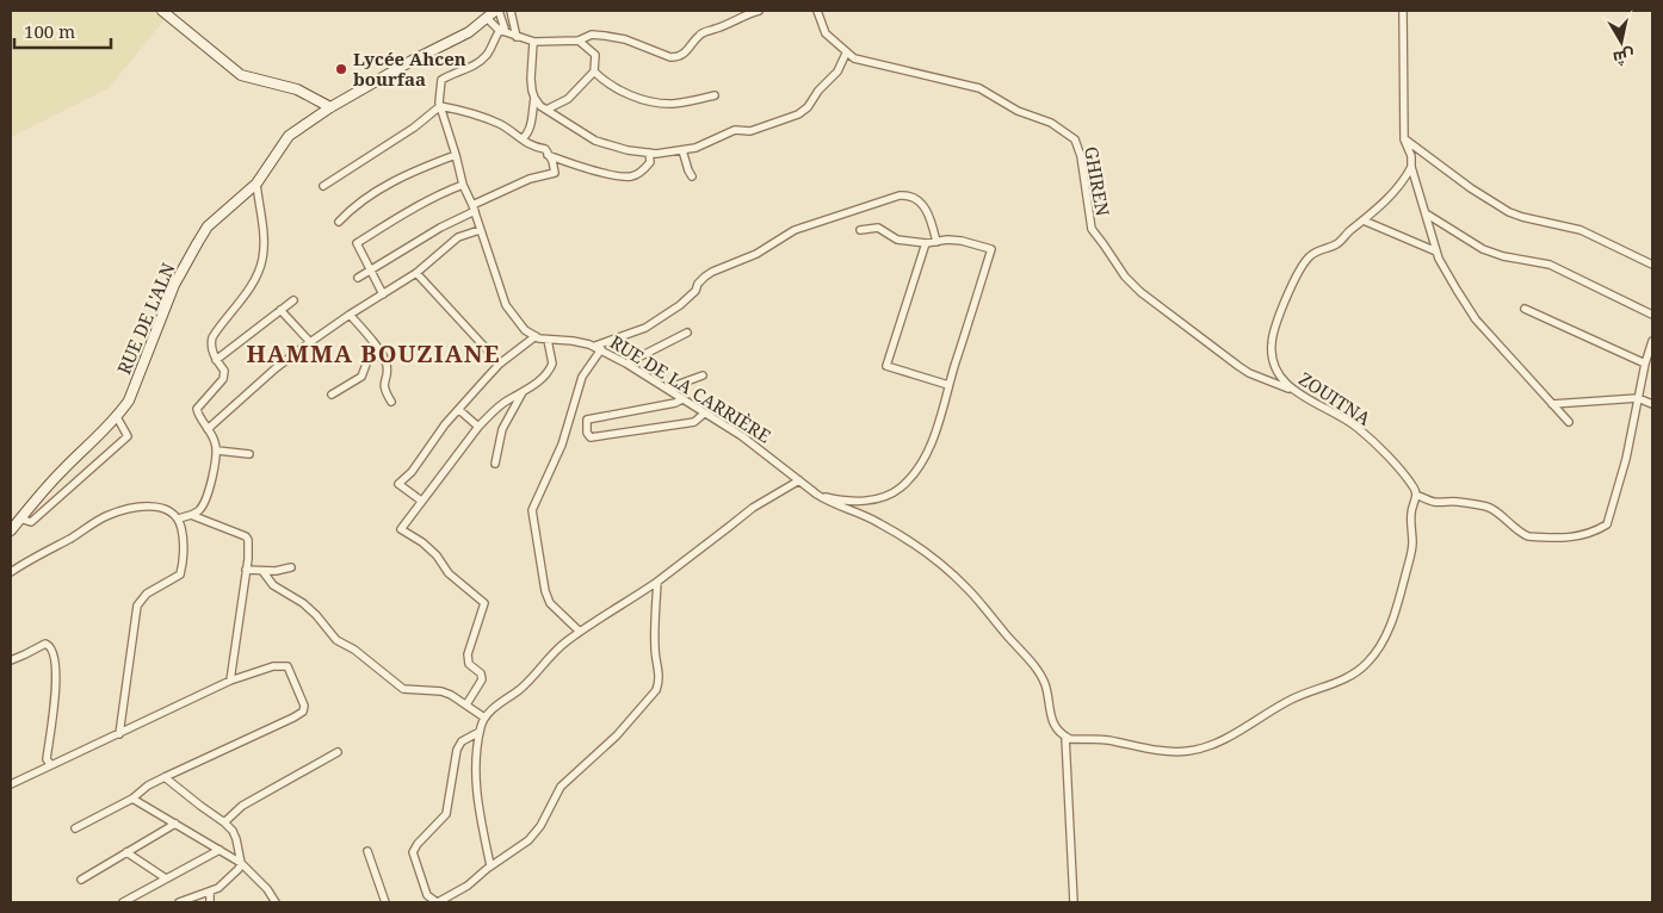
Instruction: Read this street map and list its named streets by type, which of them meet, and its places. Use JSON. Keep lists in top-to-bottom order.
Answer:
{
  "streets": {
    "main road": ["RUE DE L'ALN"],
    "street": ["GHIREN", "RUE DE LA CARRIÈRE", "ZOUITNA"]
  },
  "crossings": [
    ["GHIREN", "ZOUITNA"]
  ],
  "districts": ["HAMMA BOUZIANE"],
  "places": ["Lycée Ahcen bourfaa"],
  "scale_bar": "100 m",
  "north": "bottom"
}
